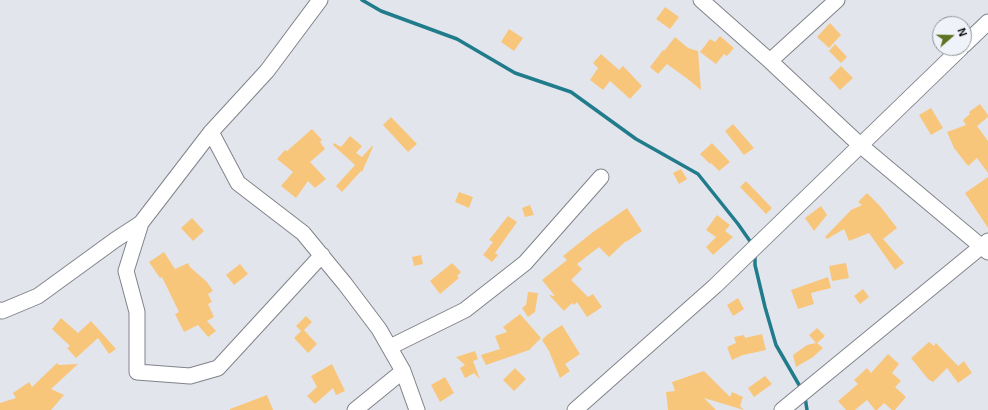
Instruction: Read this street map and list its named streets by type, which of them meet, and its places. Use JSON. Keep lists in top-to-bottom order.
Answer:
{
  "north": "right"
}
